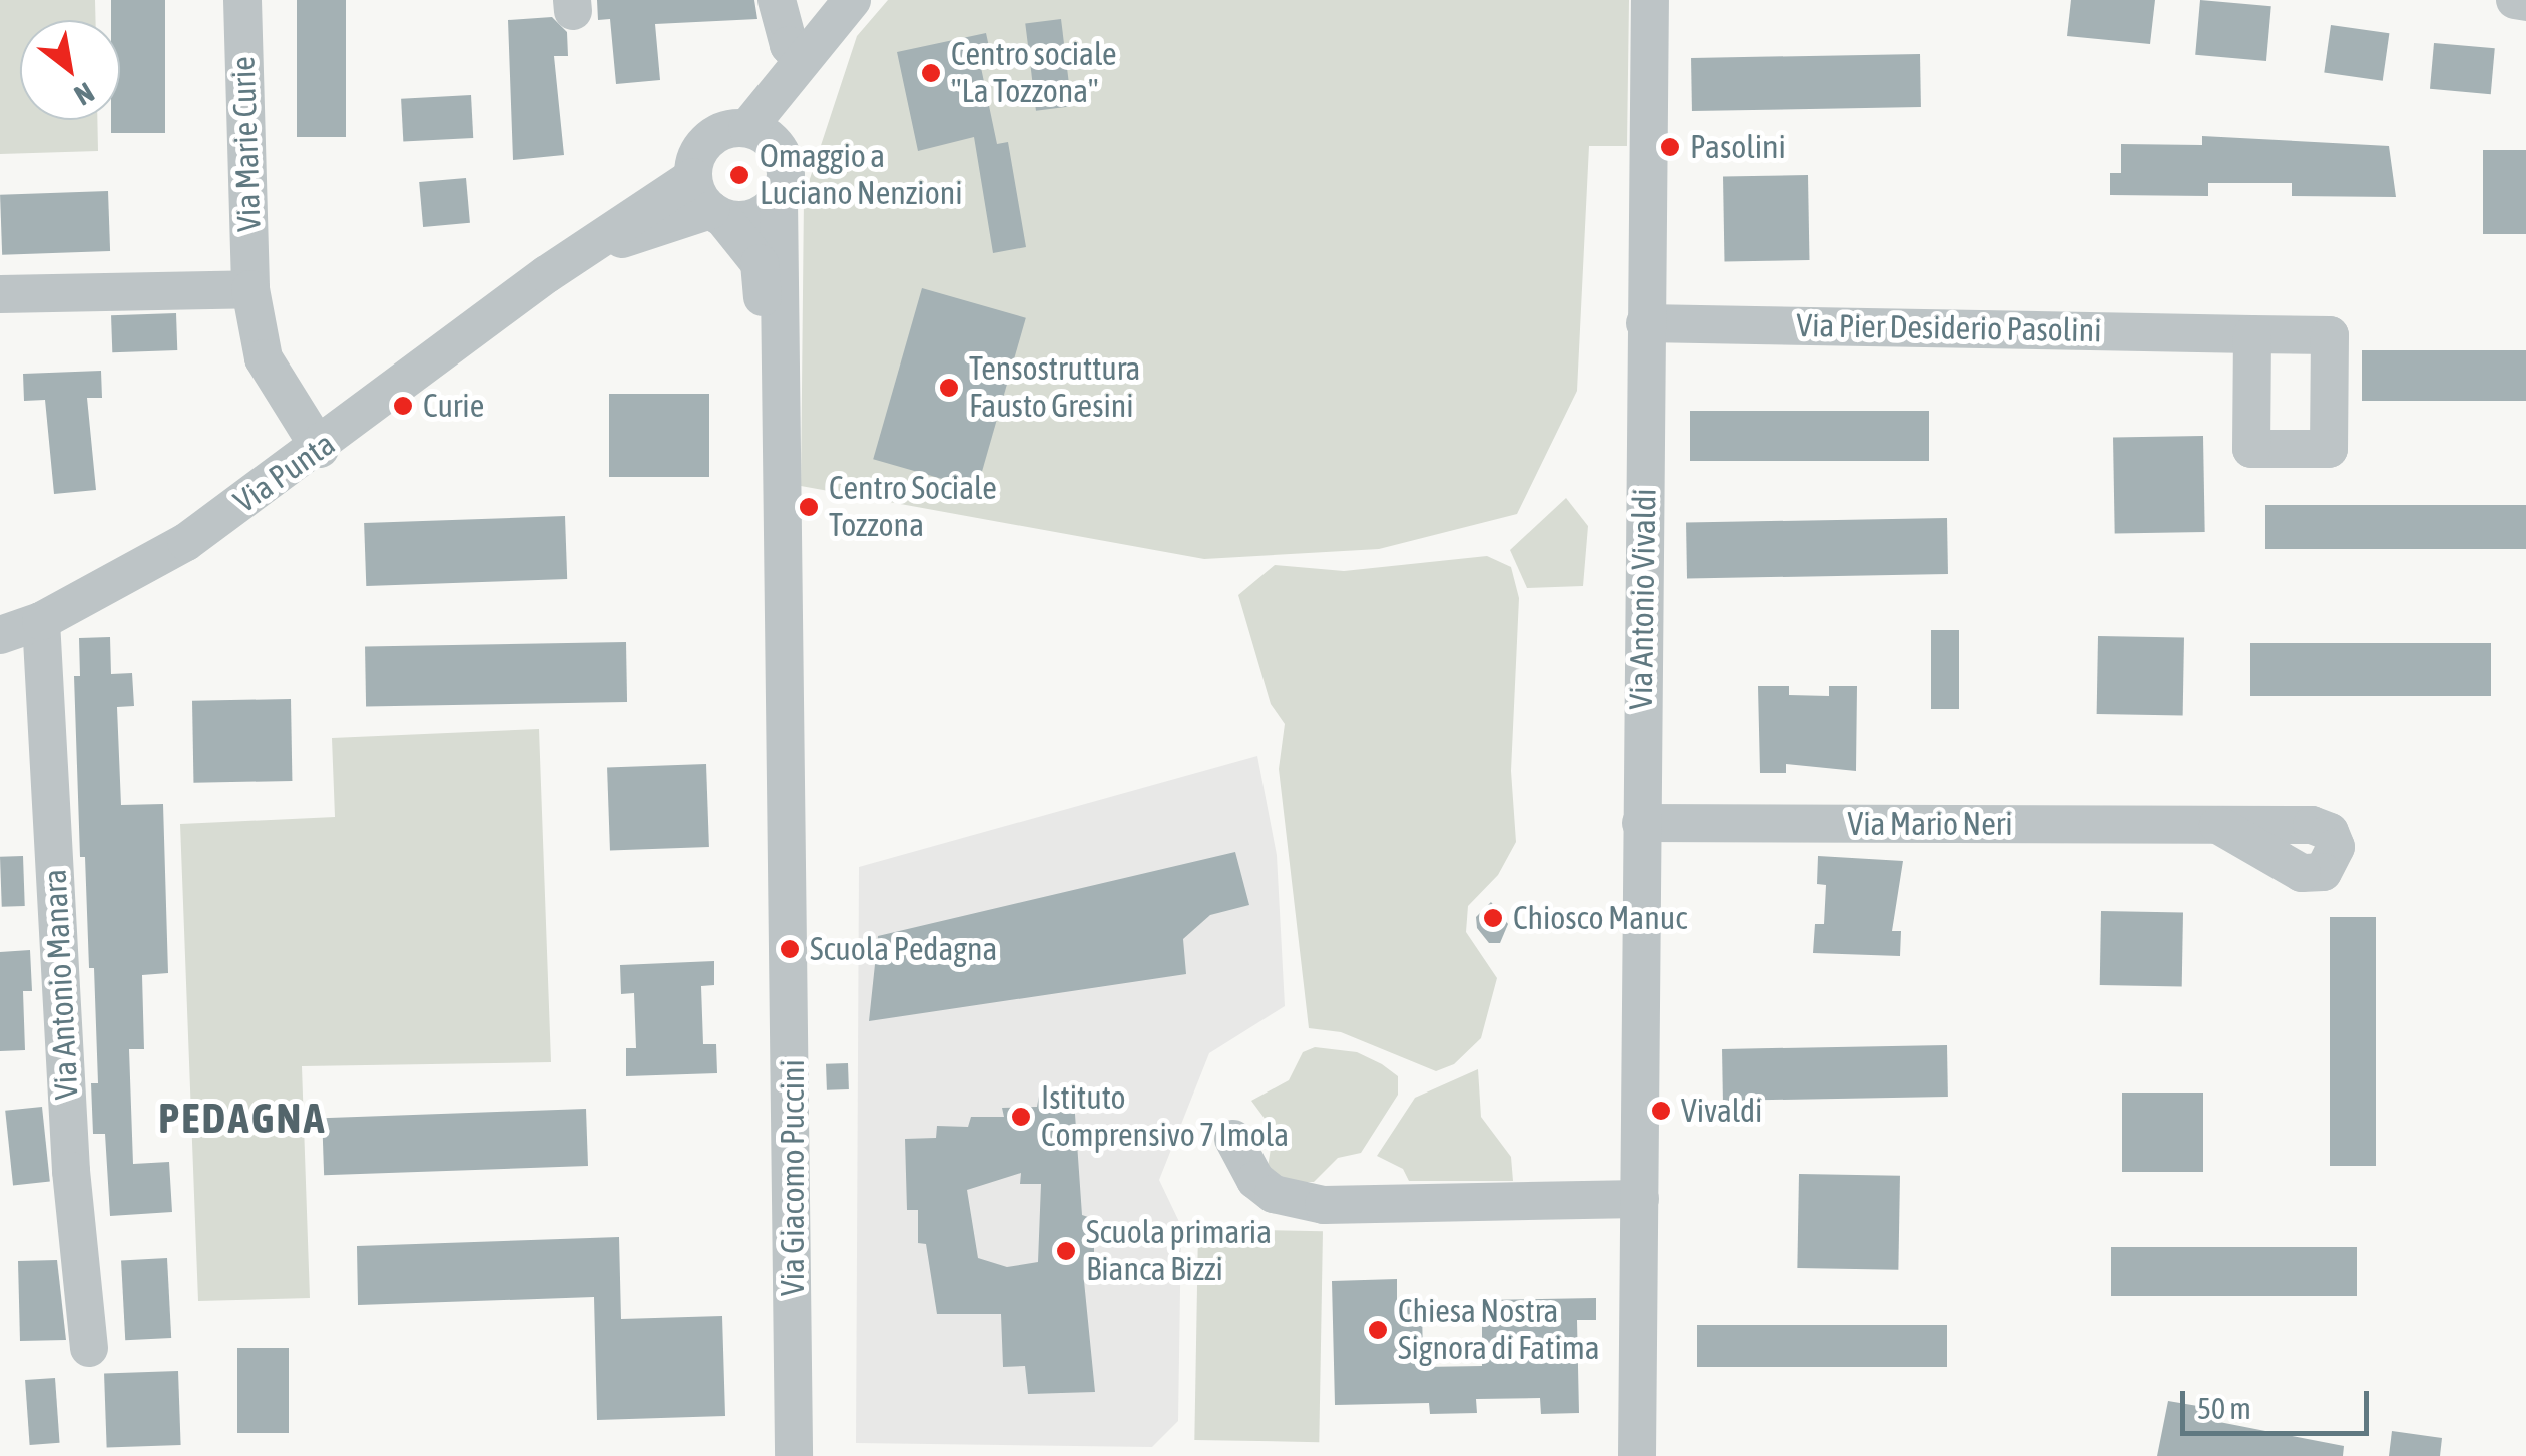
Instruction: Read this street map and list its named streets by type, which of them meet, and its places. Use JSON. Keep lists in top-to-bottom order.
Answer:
{
  "streets": {
    "street": [
      "Via Marie Curie",
      "Via Pier Desiderio Pasolini",
      "Via Punta",
      "Via Antonio Vivaldi",
      "Via Mario Neri",
      "Via Antonio Manara",
      "Via Giacomo Puccini"
    ]
  },
  "crossings": [
    ["Via Marie Curie", "Via Punta"],
    ["Via Pier Desiderio Pasolini", "Via Antonio Vivaldi"],
    ["Via Punta", "Via Antonio Manara"],
    ["Via Punta", "Via Giacomo Puccini"],
    ["Via Antonio Vivaldi", "Via Mario Neri"]
  ],
  "districts": ["PEDAGNA"],
  "places": [
    "Centro sociale \"La Tozzona\"",
    "Pasolini",
    "Omaggio a Luciano Nenzioni",
    "Tensostruttura Fausto Gresini",
    "Curie",
    "Centro Sociale Tozzona",
    "Chiosco Manuc",
    "Scuola Pedagna",
    "Vivaldi",
    "Istituto Comprensivo 7 Imola",
    "Scuola primaria Bianca Bizzi",
    "Chiesa Nostra Signora di Fatima"
  ],
  "scale_bar": "50 m",
  "north": "bottom right"
}
